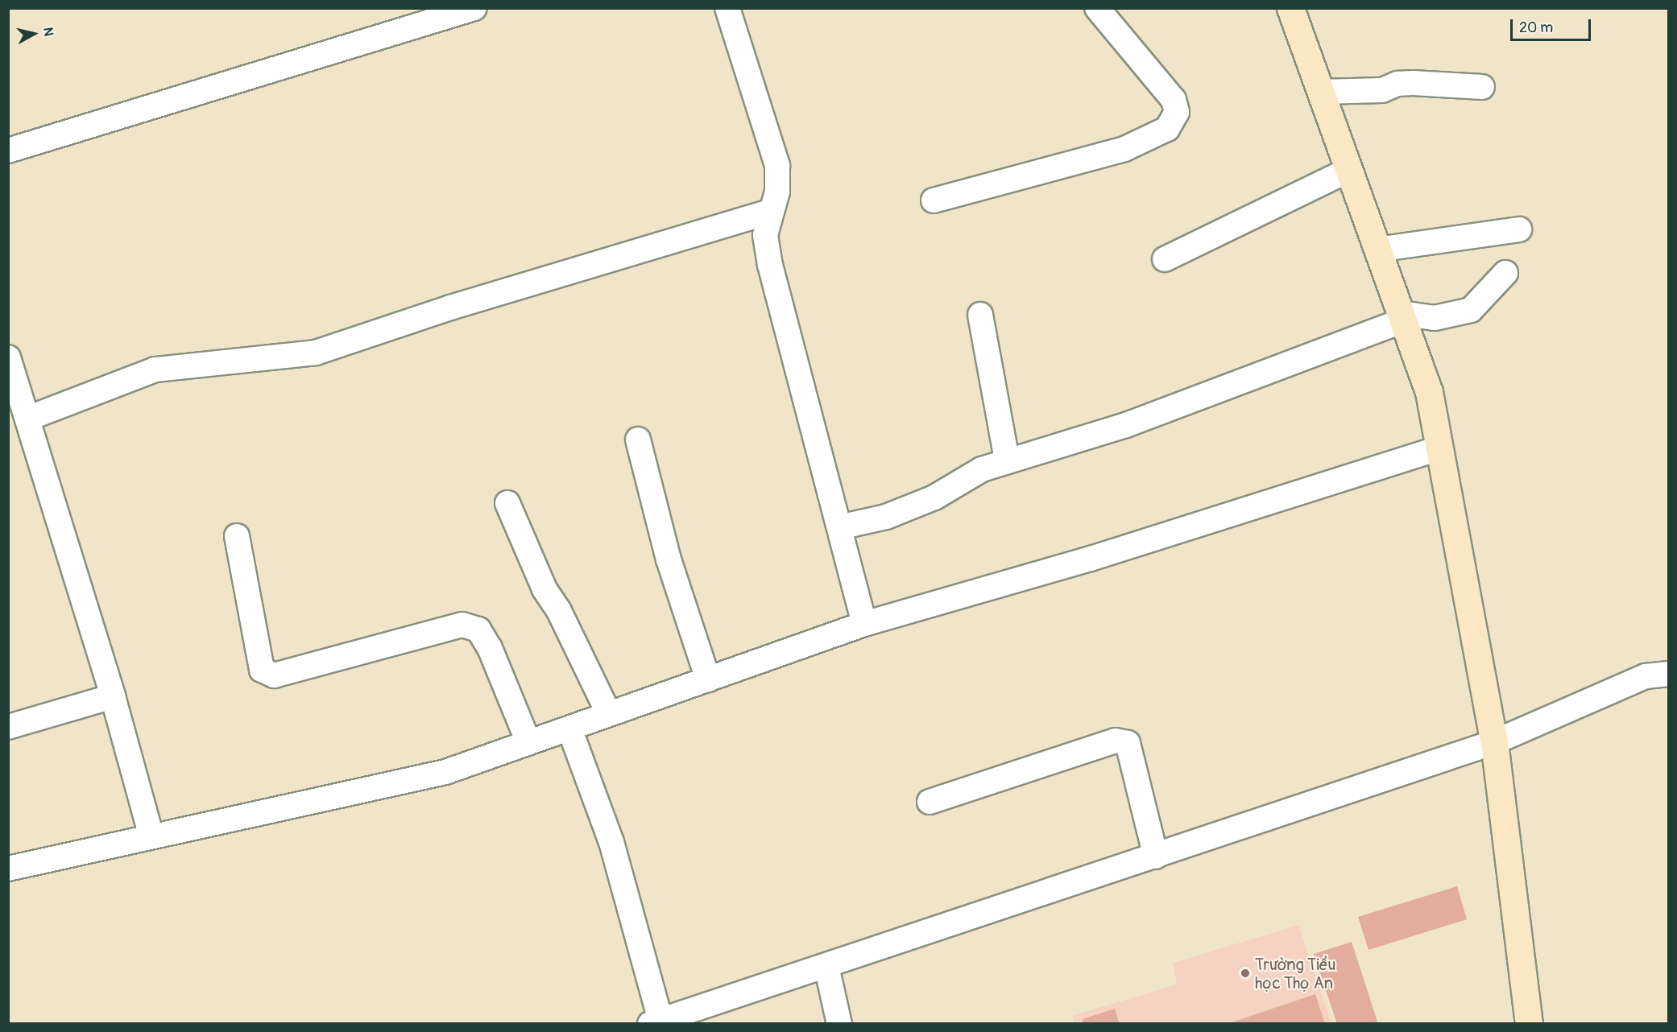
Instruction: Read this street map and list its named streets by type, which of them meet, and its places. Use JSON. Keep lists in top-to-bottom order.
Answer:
{
  "places": ["Trường Tiểu học Thọ An"],
  "scale_bar": "20 m",
  "north": "right"
}
